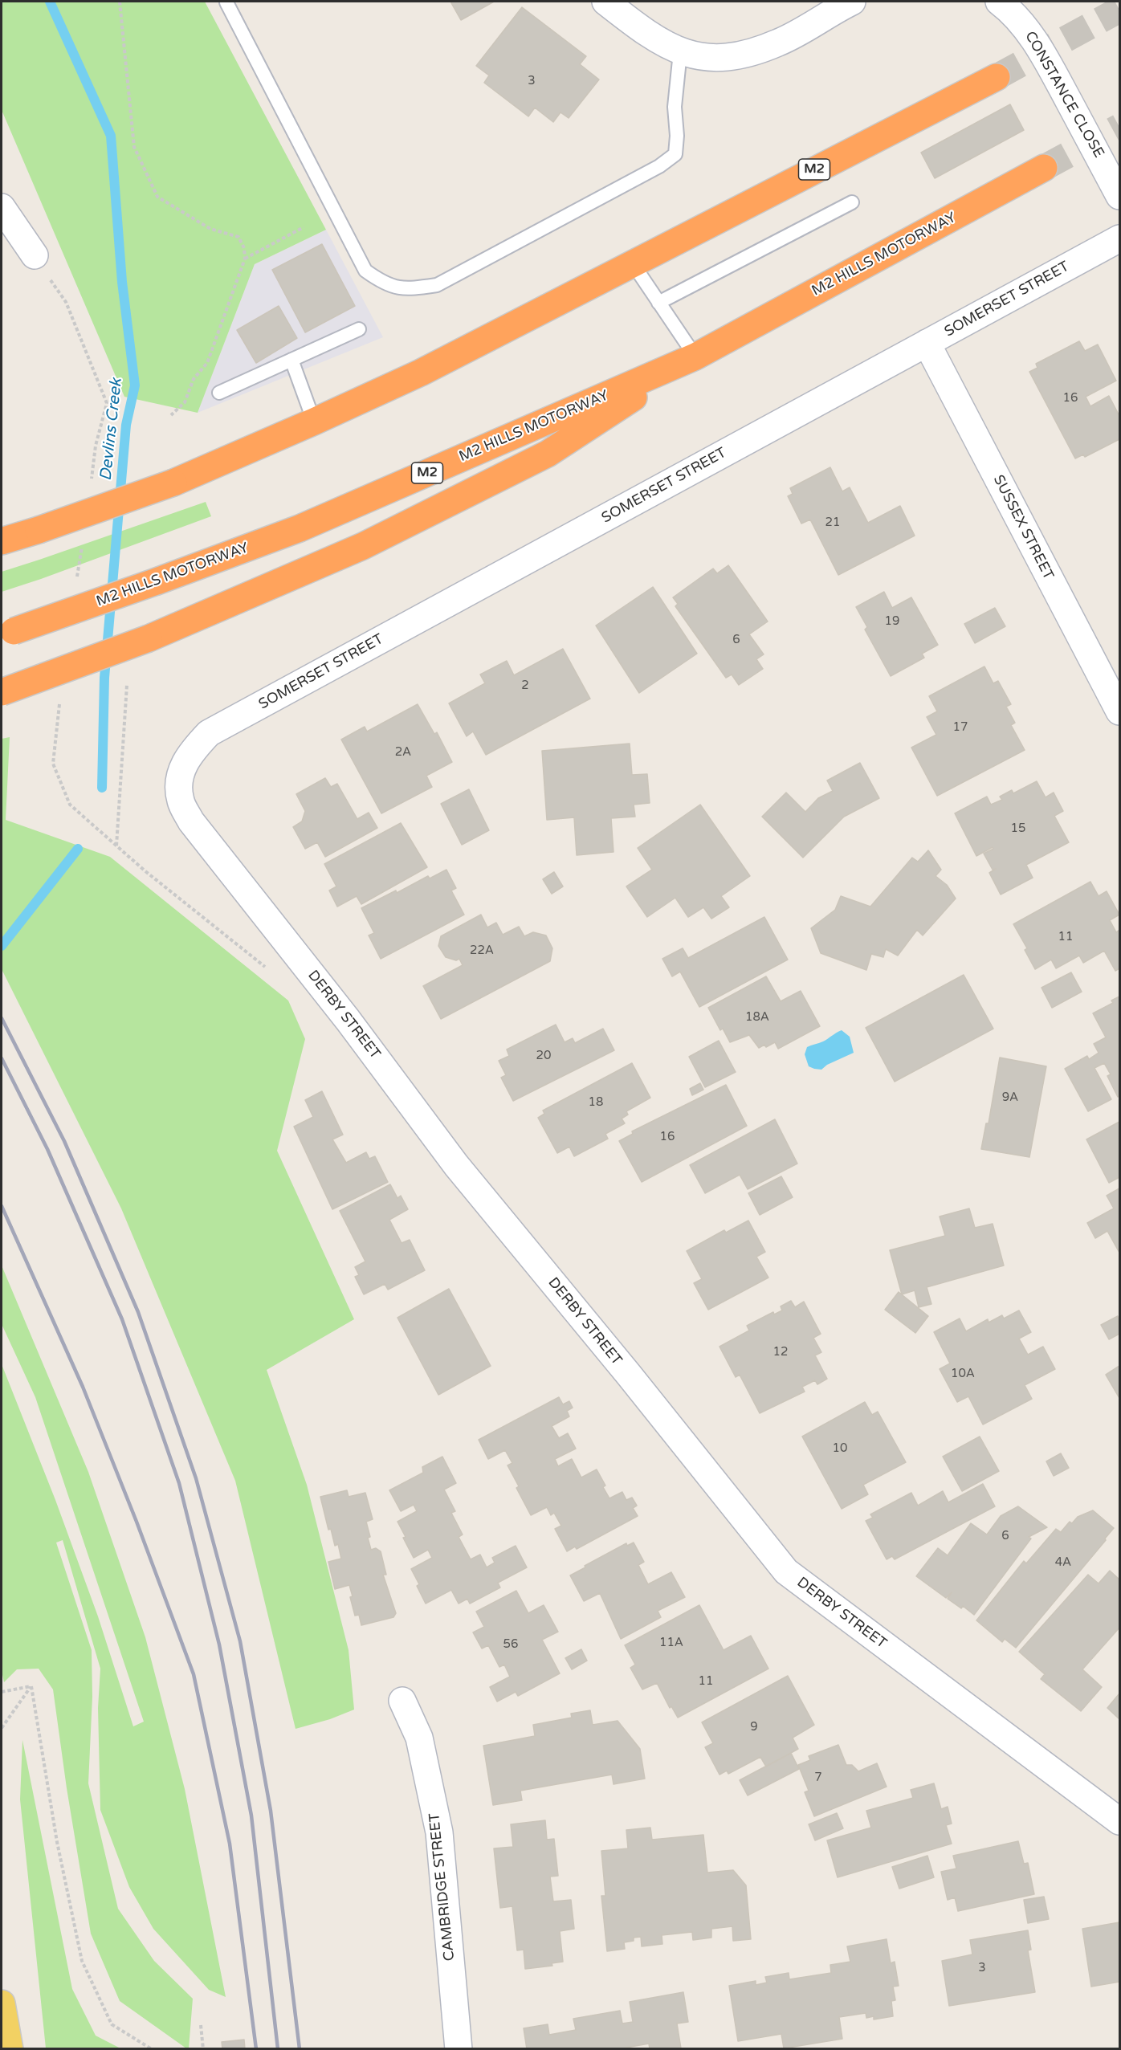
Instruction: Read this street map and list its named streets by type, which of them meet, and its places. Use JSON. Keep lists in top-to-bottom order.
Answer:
{
  "streets": {
    "highway": ["M2", "M2 HILLS MOTORWAY"],
    "street": [
      "CONSTANCE CLOSE",
      "SOMERSET STREET",
      "SUSSEX STREET",
      "DERBY STREET",
      "CAMBRIDGE STREET"
    ]
  },
  "crossings": [
    ["SOMERSET STREET", "SUSSEX STREET"],
    ["SOMERSET STREET", "DERBY STREET"]
  ],
  "water": ["Devlins Creek"],
  "house_numbers": [
    "3",
    "16",
    "21",
    "19",
    "6",
    "2",
    "17",
    "2A",
    "15",
    "11",
    "22A",
    "18A",
    "20",
    "9A",
    "18",
    "16",
    "12",
    "10A",
    "10",
    "6",
    "4A",
    "11A",
    "56",
    "11",
    "9",
    "7",
    "3"
  ]
}
